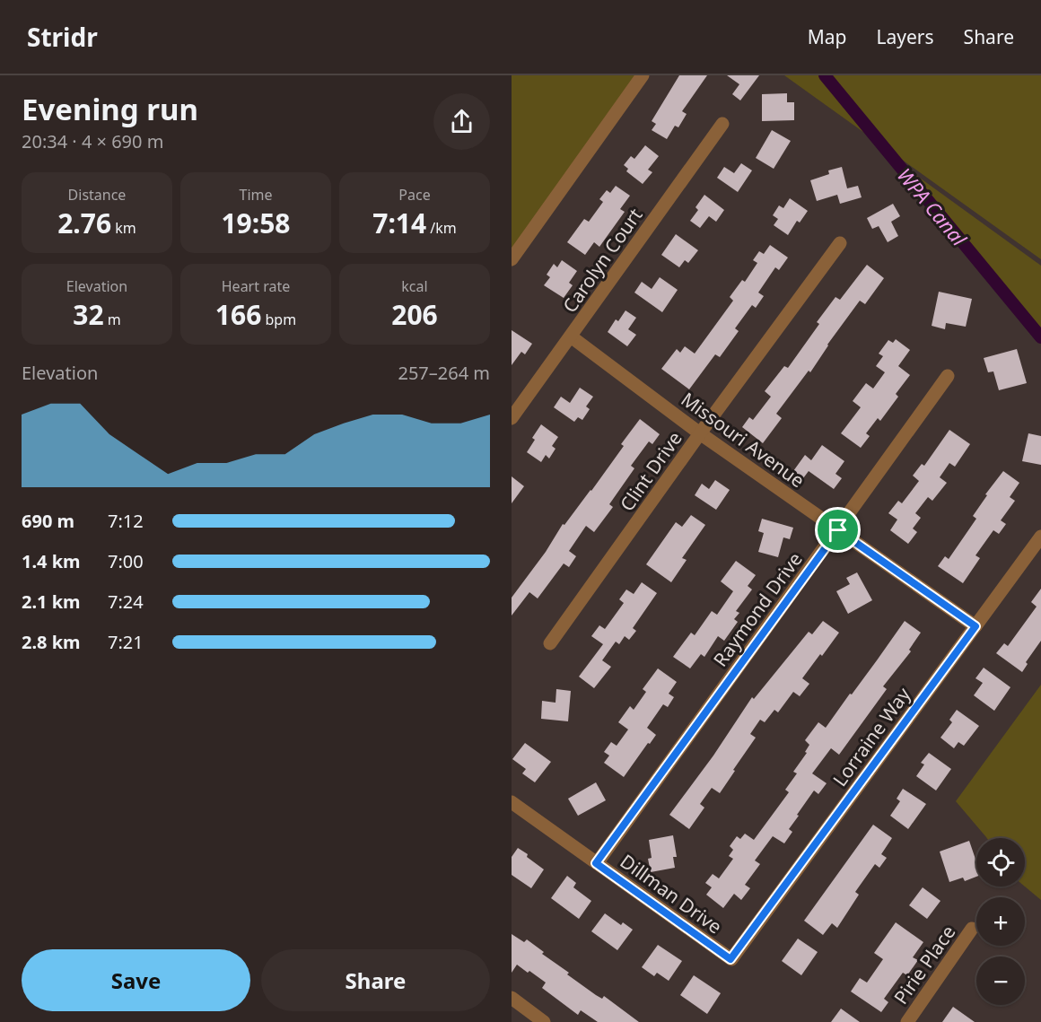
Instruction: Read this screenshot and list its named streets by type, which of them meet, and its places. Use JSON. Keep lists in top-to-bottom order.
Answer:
{
  "streets": {
    "street": [
      "Carolyn Court",
      "Missouri Avenue",
      "Clint Drive",
      "Raymond Drive",
      "Lorraine Way",
      "Dillman Drive",
      "Pirie Place"
    ]
  },
  "crossings": [
    ["Carolyn Court", "Missouri Avenue"],
    ["Missouri Avenue", "Clint Drive"],
    ["Missouri Avenue", "Raymond Drive"],
    ["Missouri Avenue", "Lorraine Way"],
    ["Raymond Drive", "Dillman Drive"],
    ["Lorraine Way", "Dillman Drive"]
  ],
  "water": ["WPA Canal"],
  "page": {
    "header": "Stridr",
    "nav": ["Map", "Layers", "Share"],
    "heading": ["Evening run", "20:34 · 4 × 690 m"],
    "stats": [
      ["Distance", "2.76 km"],
      ["Time", "19:58"],
      ["Pace", "7:14 /km"],
      ["Elevation", "32 m"],
      ["Heart rate", "166 bpm"],
      ["kcal", "206"]
    ],
    "chart": ["Elevation", "257–264 m"],
    "list": [
      {
        "name": "690 m",
        "note": "7:12"
      },
      {
        "name": "1.4 km",
        "note": "7:00"
      },
      {
        "name": "2.1 km",
        "note": "7:24"
      },
      {
        "name": "2.8 km",
        "note": "7:21"
      }
    ],
    "map_buttons": ["+", "−"],
    "buttons": ["Save", "Share"]
  }
}
